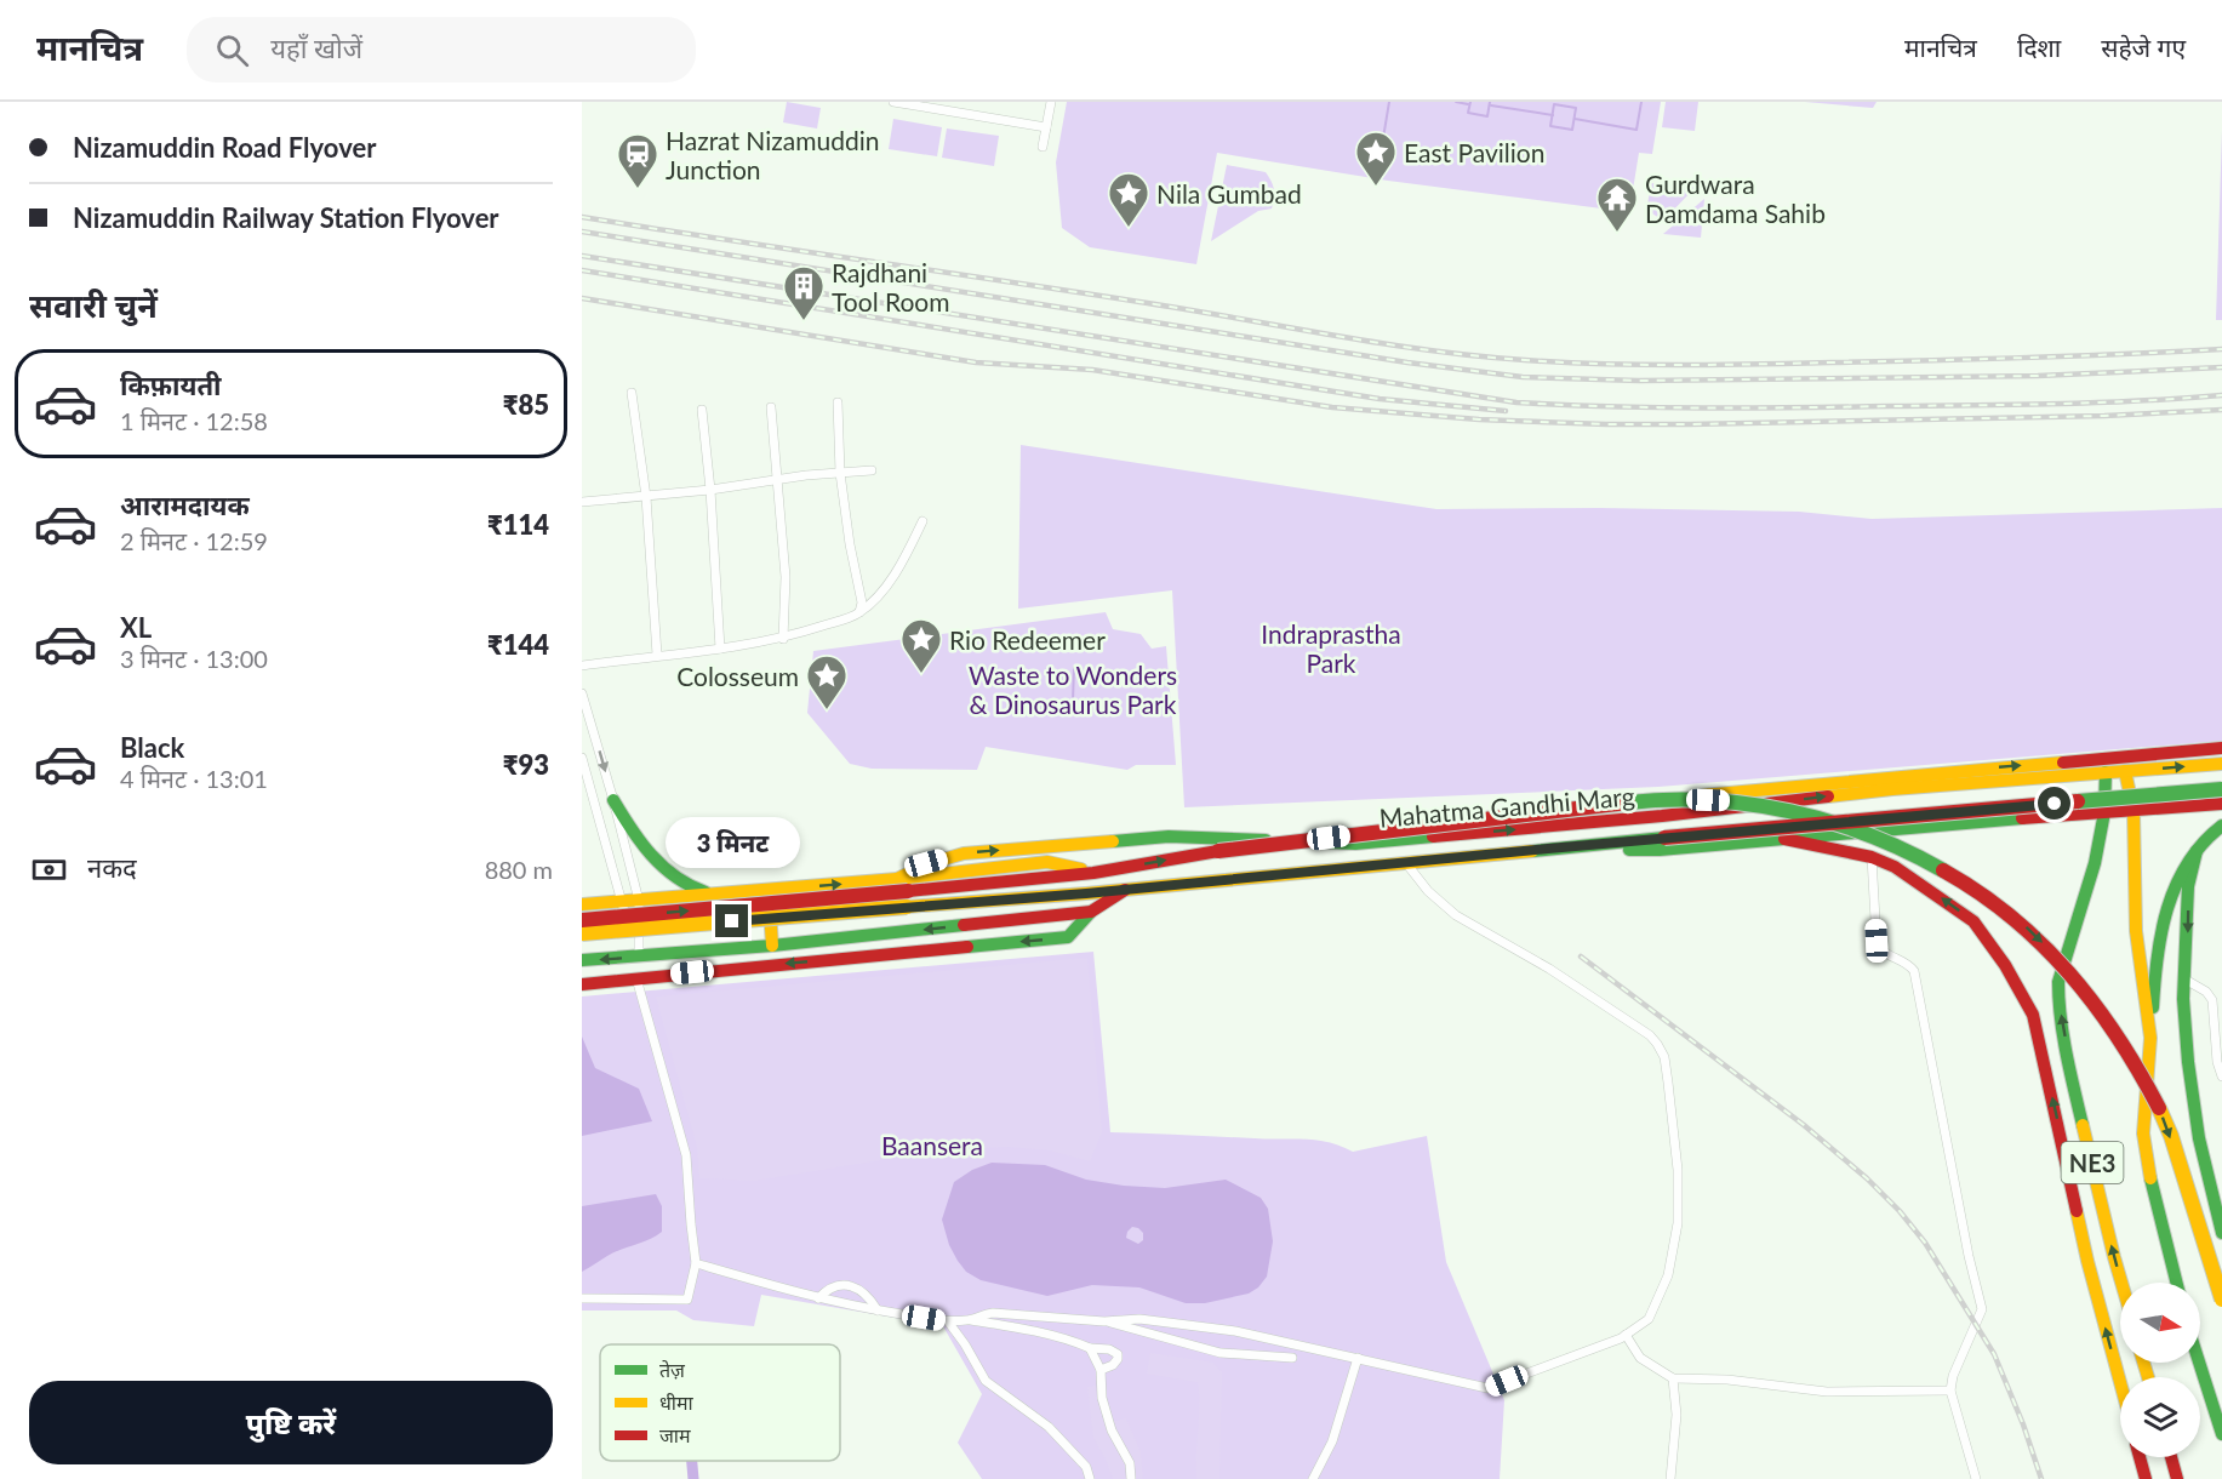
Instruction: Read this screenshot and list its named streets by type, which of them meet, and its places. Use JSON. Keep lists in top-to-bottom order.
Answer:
{
  "streets": {
    "main road": ["Mahatma Gandhi Marg", "NE3"]
  },
  "parks": ["Indraprastha Park", "Waste to Wonders & Dinosaurus Park", "Baansera"],
  "places": {
    "place": [
      "East Pavilion",
      "Nila Gumbad",
      "Rio Redeemer",
      "Colosseum"
    ],
    "station": ["Hazrat Nizamuddin Junction"],
    "temple": ["Gurdwara Damdama Sahib"],
    "building": ["Rajdhani Tool Room"]
  },
  "legend": ["तेज़", "धीमा", "जाम"],
  "north": "right",
  "page": {
    "header": "मानचित्र",
    "search": "यहाँ खोजें",
    "nav": ["मानचित्र", "दिशा", "सहेजे गए"],
    "banner": ["Nizamuddin Road Flyover", "Nizamuddin Railway Station Flyover"],
    "heading": "सवारी चुनें",
    "list": [
      {
        "name": "किफ़ायती",
        "note": "1 मिनट · 12:58",
        "value": "₹85"
      },
      {
        "name": "आरामदायक",
        "note": "2 मिनट · 12:59",
        "value": "₹114"
      },
      {
        "name": "XL",
        "note": "3 मिनट · 13:00",
        "value": "₹144"
      },
      {
        "name": "Black",
        "note": "4 मिनट · 13:01",
        "value": "₹93"
      }
    ],
    "bubble": "3 मिनट",
    "pay": ["नकद", "880 m"],
    "buttons": "पुष्टि करें"
  }
}
